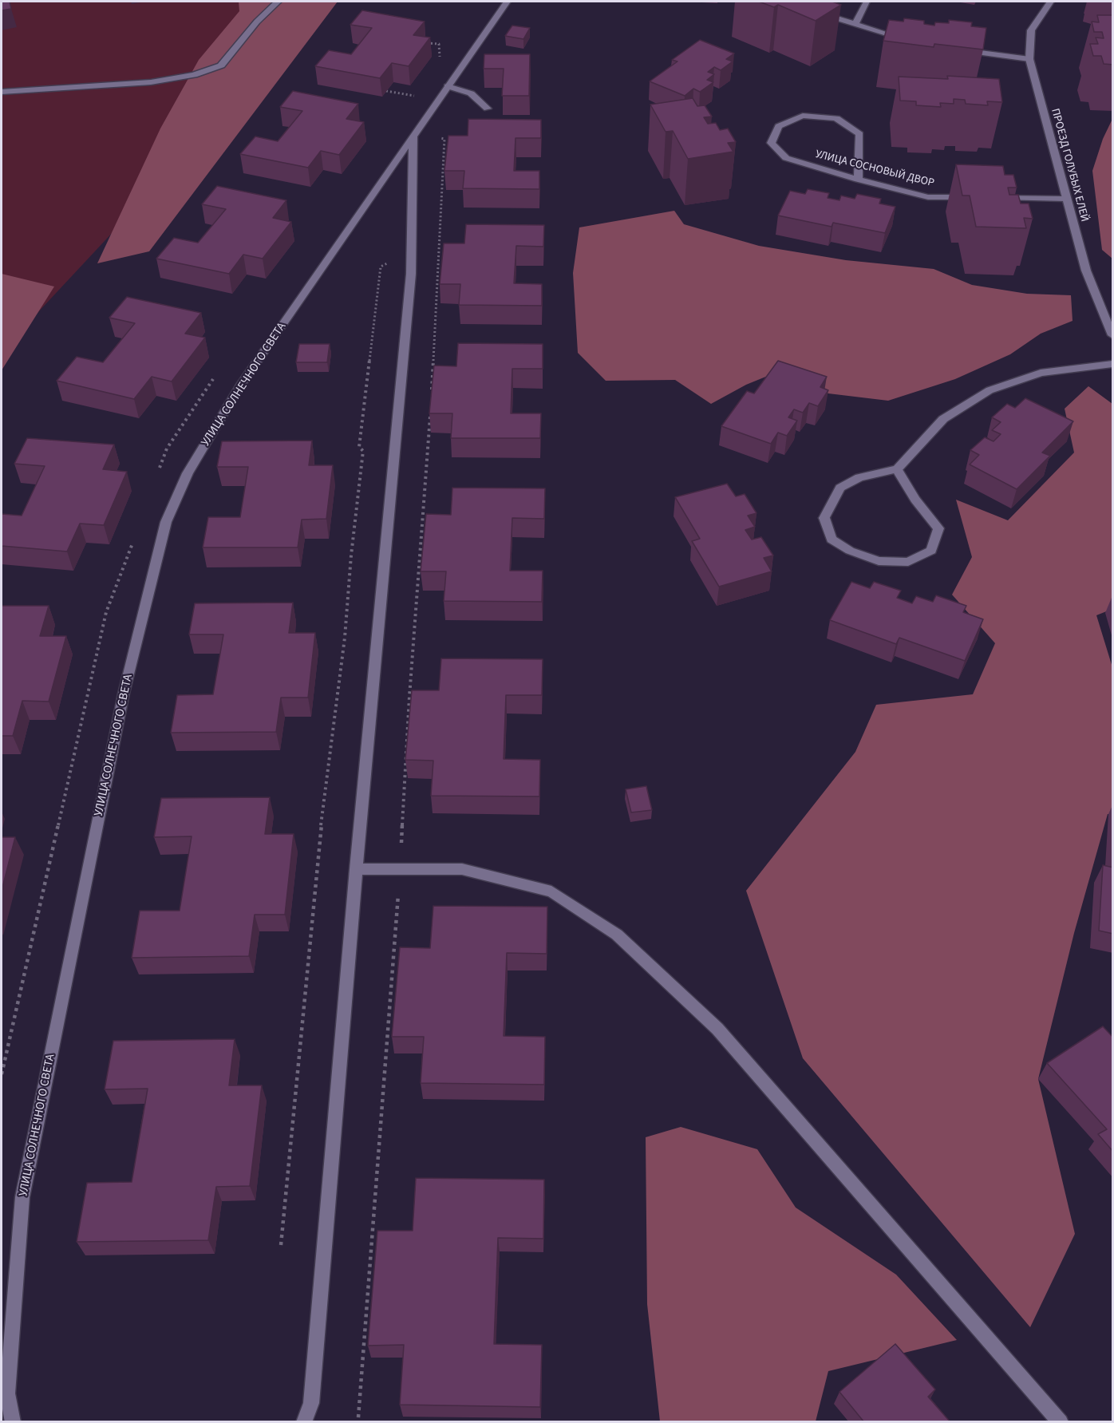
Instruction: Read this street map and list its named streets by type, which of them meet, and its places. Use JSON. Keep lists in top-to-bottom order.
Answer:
{
  "streets": {
    "street": ["ПРОЕЗД ГОЛУБЫХ ЕЛЕЙ", "УЛИЦА СОСНОВЫЙ ДВОР", "УЛИЦА СОЛНЕЧНОГО СВЕТА"]
  }
}
